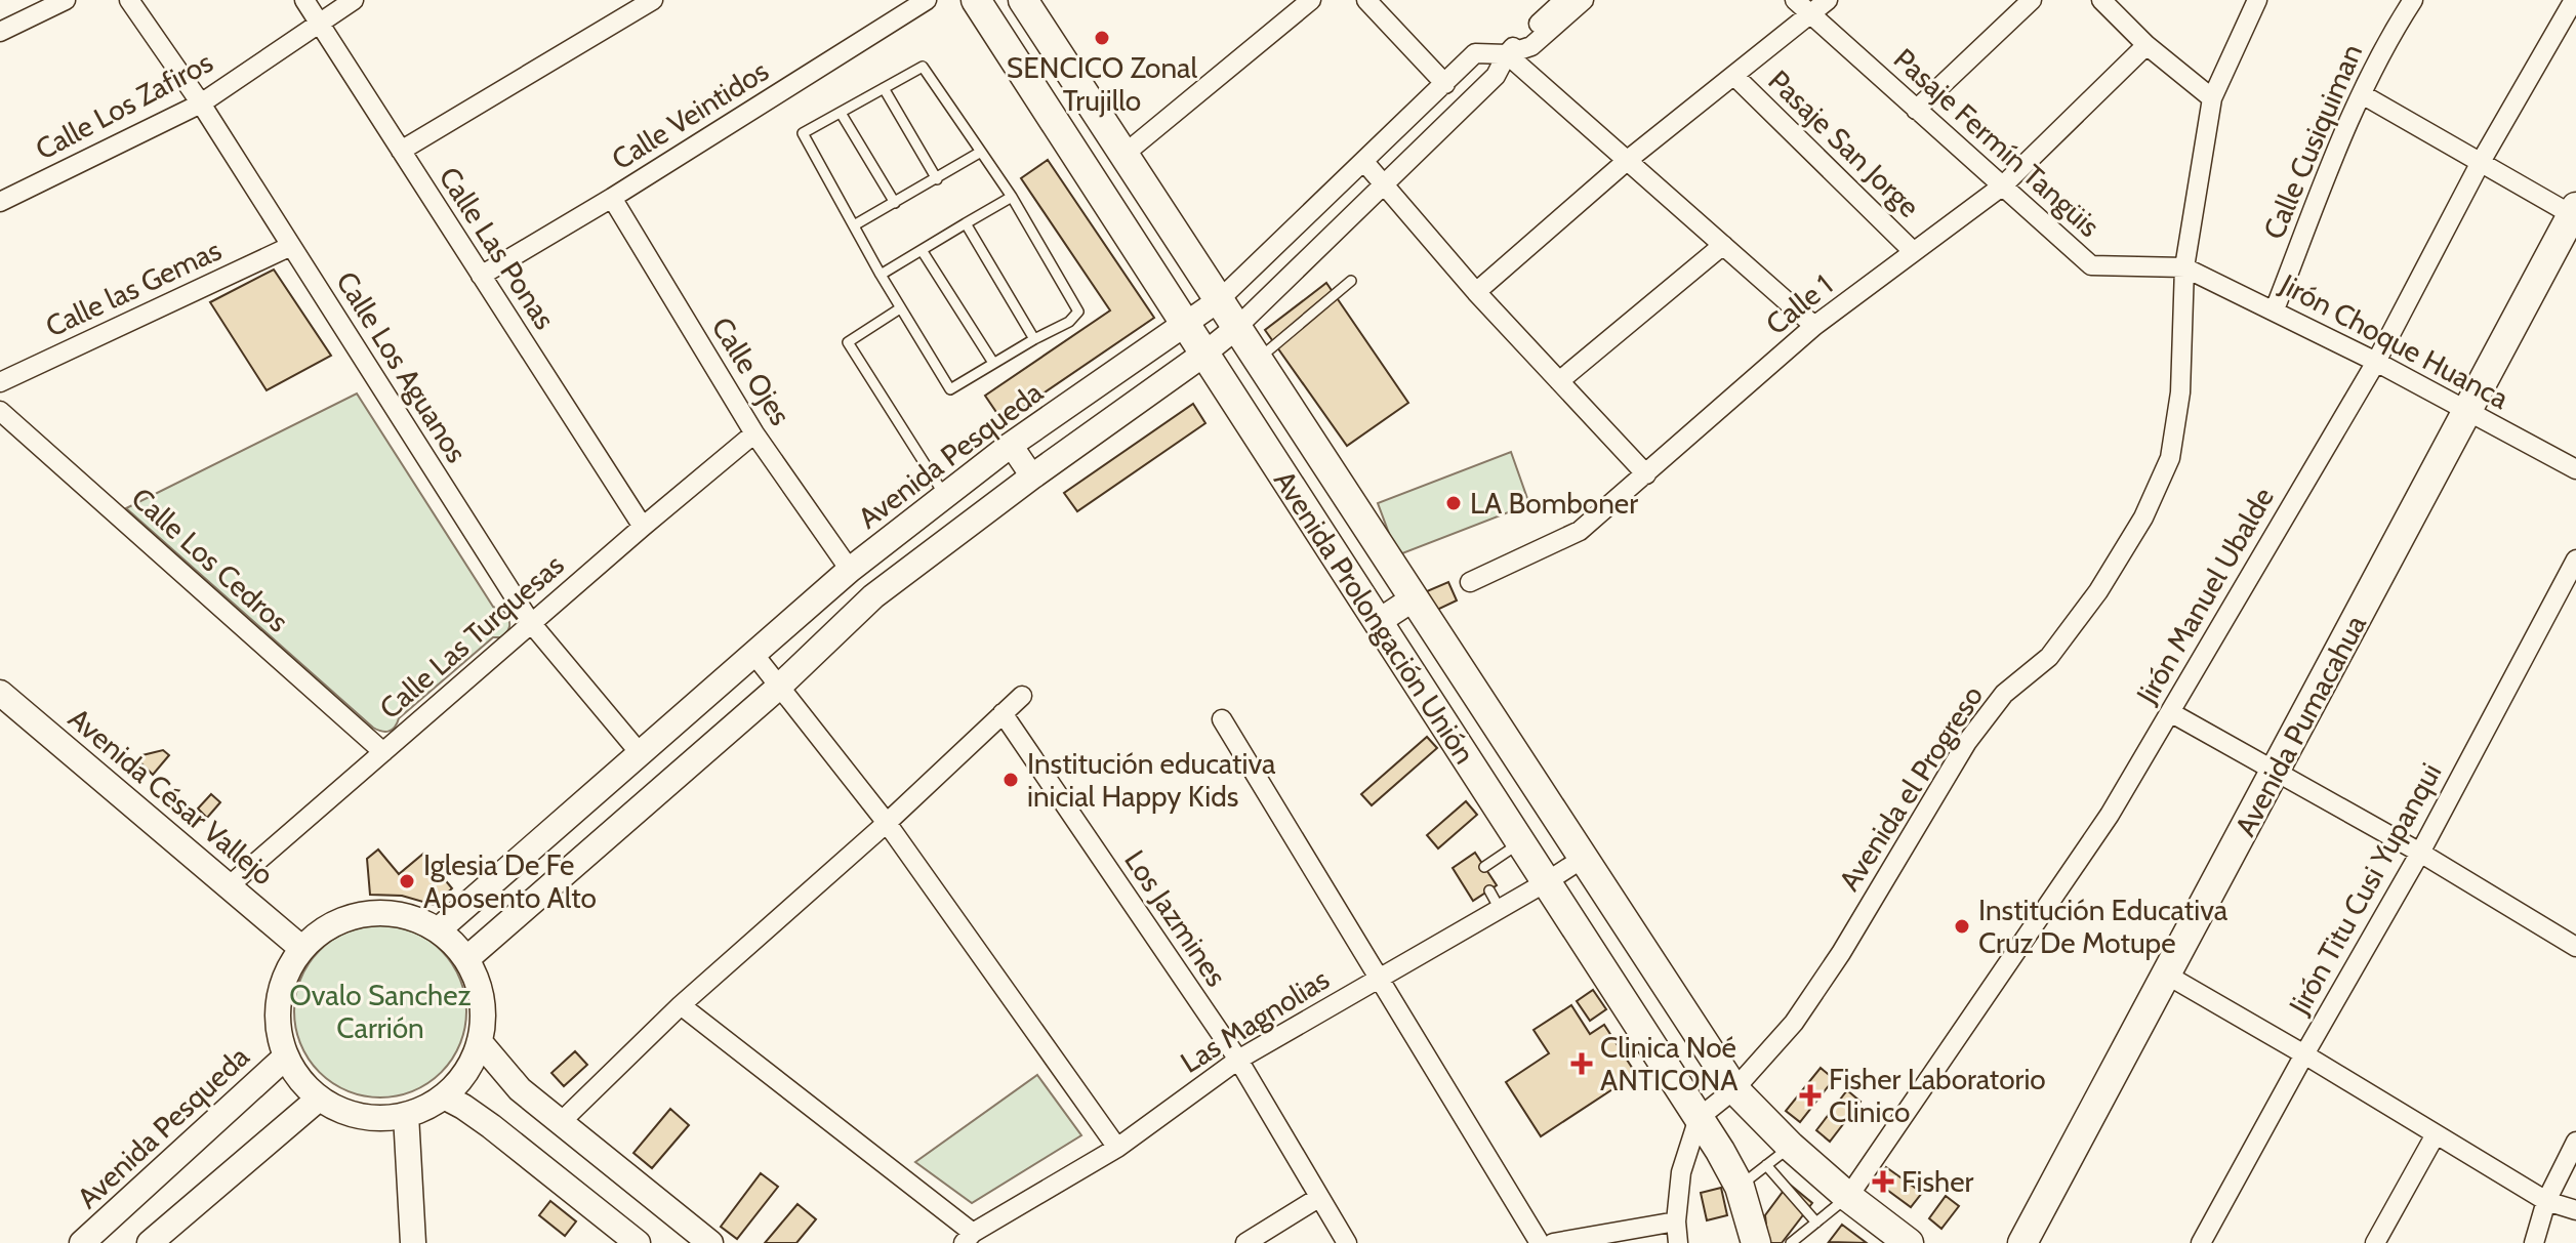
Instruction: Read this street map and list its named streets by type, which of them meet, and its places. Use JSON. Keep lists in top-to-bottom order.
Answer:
{
  "streets": {
    "main road": [
      "Avenida Pesqueda",
      "Avenida Prolongación Unión",
      "Avenida Pumacahua",
      "Avenida César Vallejo"
    ],
    "street": [
      "Calle Los Zafiros",
      "Calle Veintidos",
      "Calle Cusiquiman",
      "Pasaje Fermín Tangüis",
      "Pasaje San Jorge",
      "Calle Las Ponas",
      "Calle las Gemas",
      "Calle 1",
      "Jirón Choque Huanca",
      "Calle Los Aguanos",
      "Calle Ojes",
      "Calle Los Cedros",
      "Jirón Manuel Ubalde",
      "Calle Las Turquesas",
      "Avenida el Progreso",
      "Jirón Titu Cusi Yupanqui",
      "Los Jazmines",
      "Las Magnolias"
    ]
  },
  "crossings": [
    ["Calle Los Zafiros", "Calle Las Ponas"],
    ["Calle Los Zafiros", "Calle Los Aguanos"],
    ["Calle Veintidos", "Calle Las Ponas"],
    ["Calle Veintidos", "Calle Ojes"],
    ["Calle Cusiquiman", "Jirón Choque Huanca"],
    ["Pasaje Fermín Tangüis", "Calle 1"],
    ["Pasaje Fermín Tangüis", "Jirón Choque Huanca"],
    ["Pasaje Fermín Tangüis", "Avenida el Progreso"],
    ["Pasaje San Jorge", "Calle 1"],
    ["Calle Las Ponas", "Calle Las Turquesas"],
    ["Calle las Gemas", "Calle Los Aguanos"],
    ["Jirón Choque Huanca", "Jirón Manuel Ubalde"],
    ["Jirón Choque Huanca", "Avenida Pumacahua"],
    ["Jirón Choque Huanca", "Avenida el Progreso"],
    ["Calle Los Aguanos", "Avenida Pesqueda"],
    ["Calle Los Aguanos", "Calle Las Turquesas"],
    ["Calle Ojes", "Avenida Pesqueda"],
    ["Calle Ojes", "Calle Las Turquesas"],
    ["Avenida Pesqueda", "Avenida Prolongación Unión"],
    ["Avenida Pesqueda", "Avenida César Vallejo"],
    ["Calle Los Cedros", "Calle Las Turquesas"],
    ["Jirón Manuel Ubalde", "Avenida Prolongación Unión"],
    ["Avenida Prolongación Unión", "Avenida el Progreso"],
    ["Avenida Prolongación Unión", "Las Magnolias"],
    ["Calle Las Turquesas", "Avenida César Vallejo"],
    ["Los Jazmines", "Las Magnolias"]
  ],
  "parks": ["Ovalo Sanchez Carrión"],
  "places": {
    "other": [
      "SENCICO Zonal Trujillo",
      "LA Bomboner",
      "Institución educativa inicial Happy Kids",
      "Iglesia De Fe Aposento Alto",
      "Institución Educativa Cruz De Motupe"
    ],
    "health": ["Clinica Noé ANTICONA", "Fisher Laboratorio Clinico", "Fisher"]
  }
}
